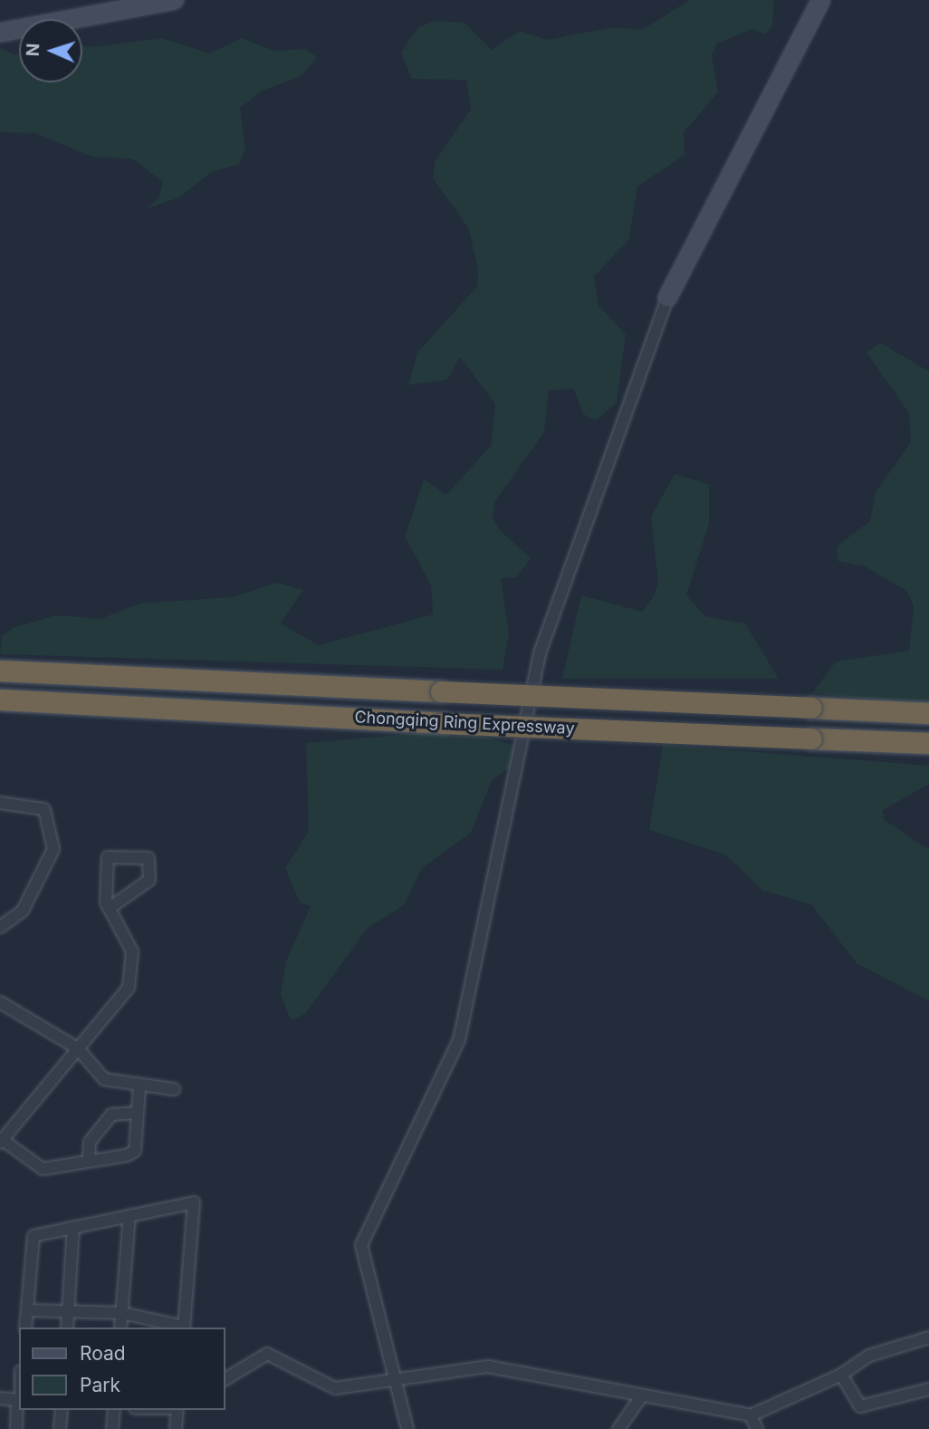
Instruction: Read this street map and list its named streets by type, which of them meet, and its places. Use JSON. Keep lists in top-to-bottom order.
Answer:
{
  "streets": {
    "highway": ["Chongqing Ring Expressway"]
  },
  "legend": ["Road", "Park"],
  "north": "left"
}
